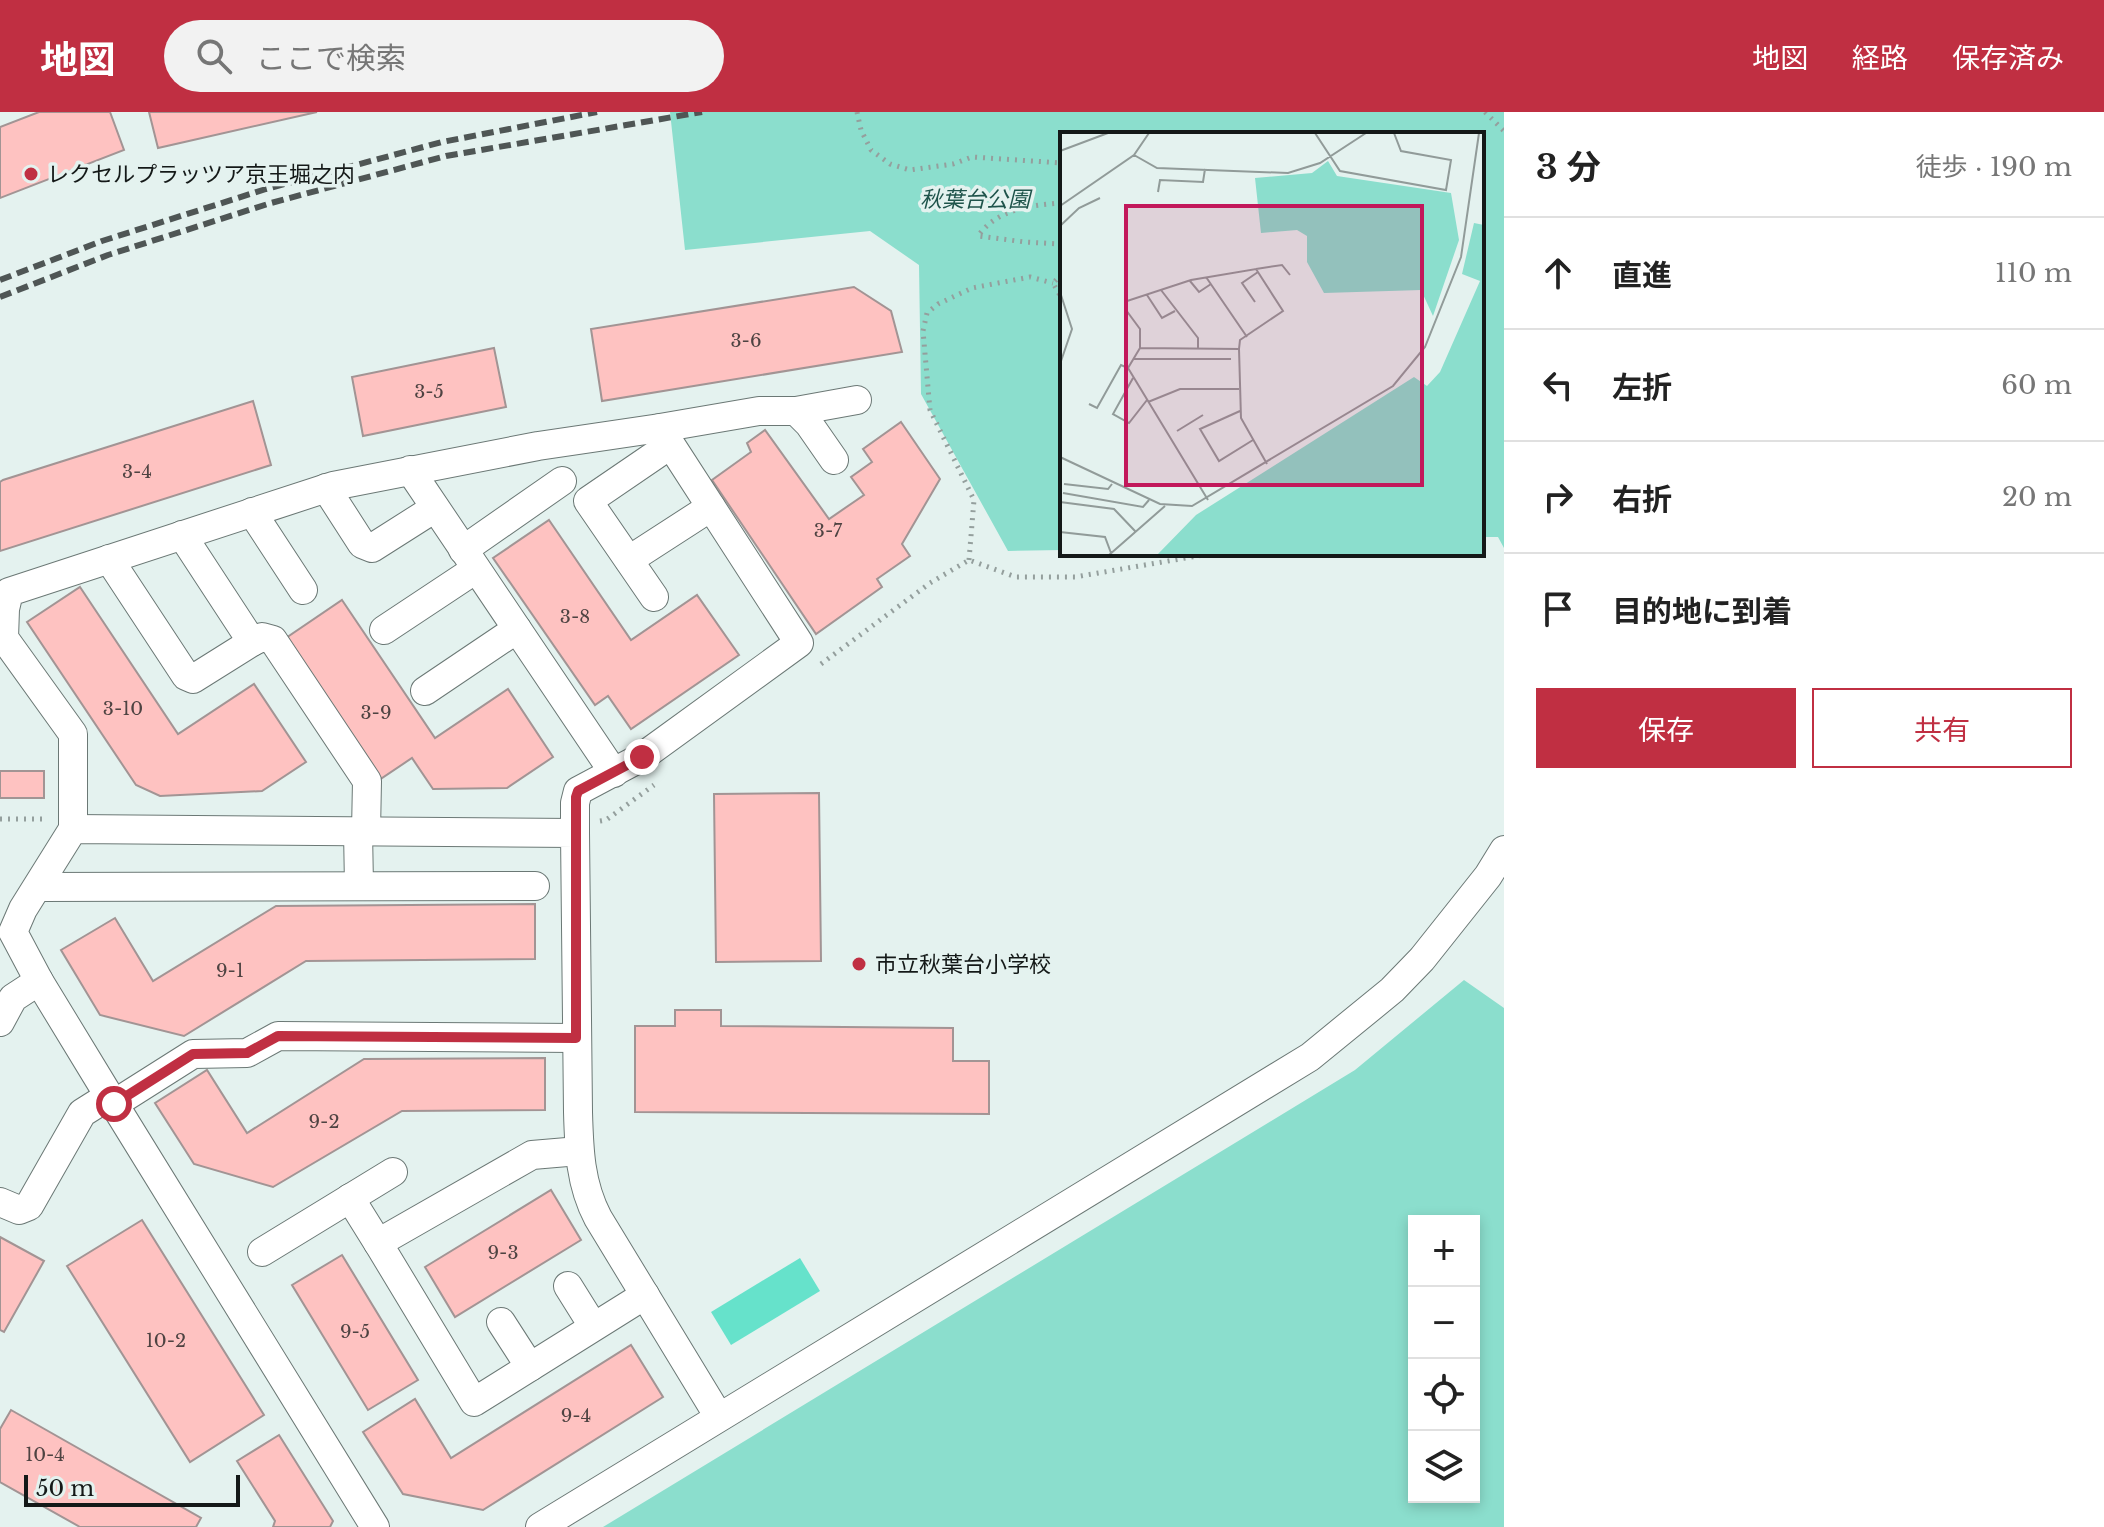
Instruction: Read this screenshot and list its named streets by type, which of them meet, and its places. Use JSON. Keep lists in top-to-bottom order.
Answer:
{
  "parks": ["秋葉台公園"],
  "places": ["レクセルプラッツア京王堀之内", "市立秋葉台小学校"],
  "house_numbers": [
    "3-6",
    "3-5",
    "3-4",
    "3-7",
    "3-8",
    "3-10",
    "3-9",
    "9-1",
    "9-2",
    "9-3",
    "9-5",
    "10-2",
    "9-4",
    "10-4"
  ],
  "scale_bar": "50 m",
  "page": {
    "header": "地図",
    "search": "ここで検索",
    "nav": ["地図", "経路", "保存済み"],
    "heading": ["3 分", "徒歩 · 190 m"],
    "list": [
      ["直進", "110 m"],
      ["左折", "60 m"],
      ["右折", "20 m"],
      "目的地に到着"
    ],
    "buttons": ["保存", "共有"],
    "map_buttons": ["+", "−"],
    "scale": "50 m"
  }
}
